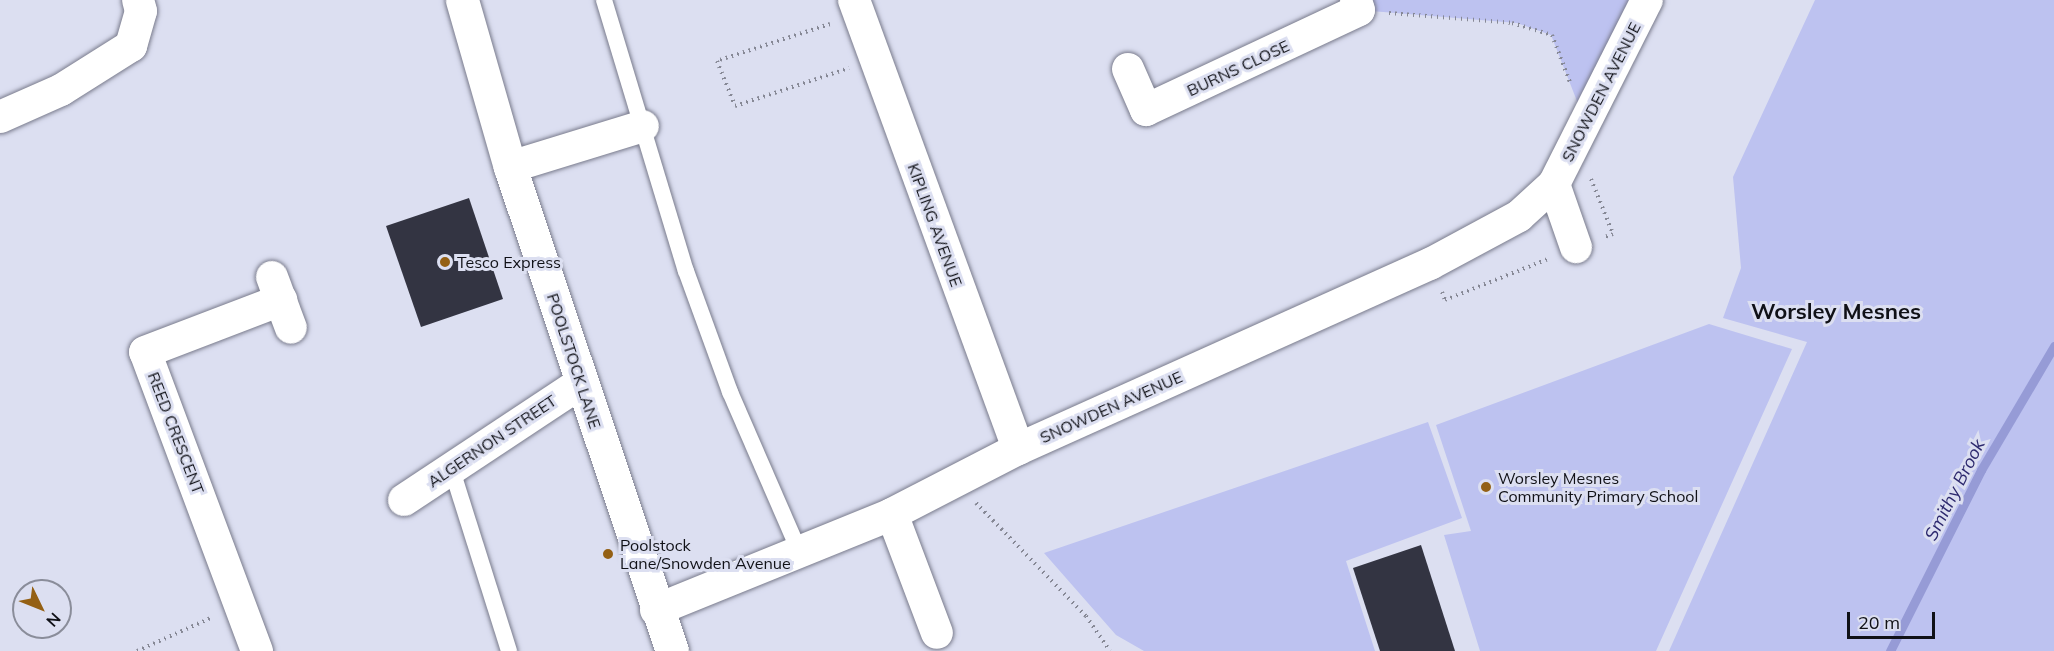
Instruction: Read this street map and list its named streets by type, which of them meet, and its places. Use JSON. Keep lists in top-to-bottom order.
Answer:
{
  "streets": {
    "main road": ["POOLSTOCK LANE"],
    "street": [
      "BURNS CLOSE",
      "SNOWDEN AVENUE",
      "KIPLING AVENUE",
      "REED CRESCENT",
      "ALGERNON STREET"
    ]
  },
  "crossings": [
    ["SNOWDEN AVENUE", "KIPLING AVENUE"],
    ["SNOWDEN AVENUE", "POOLSTOCK LANE"],
    ["POOLSTOCK LANE", "ALGERNON STREET"]
  ],
  "districts": ["Worsley Mesnes"],
  "water": ["Smithy Brook"],
  "places": ["Tesco Express", "Worsley Mesnes Community Primary School", "Poolstock Lane/Snowden Avenue"],
  "scale_bar": "20 m",
  "north": "bottom right"
}
